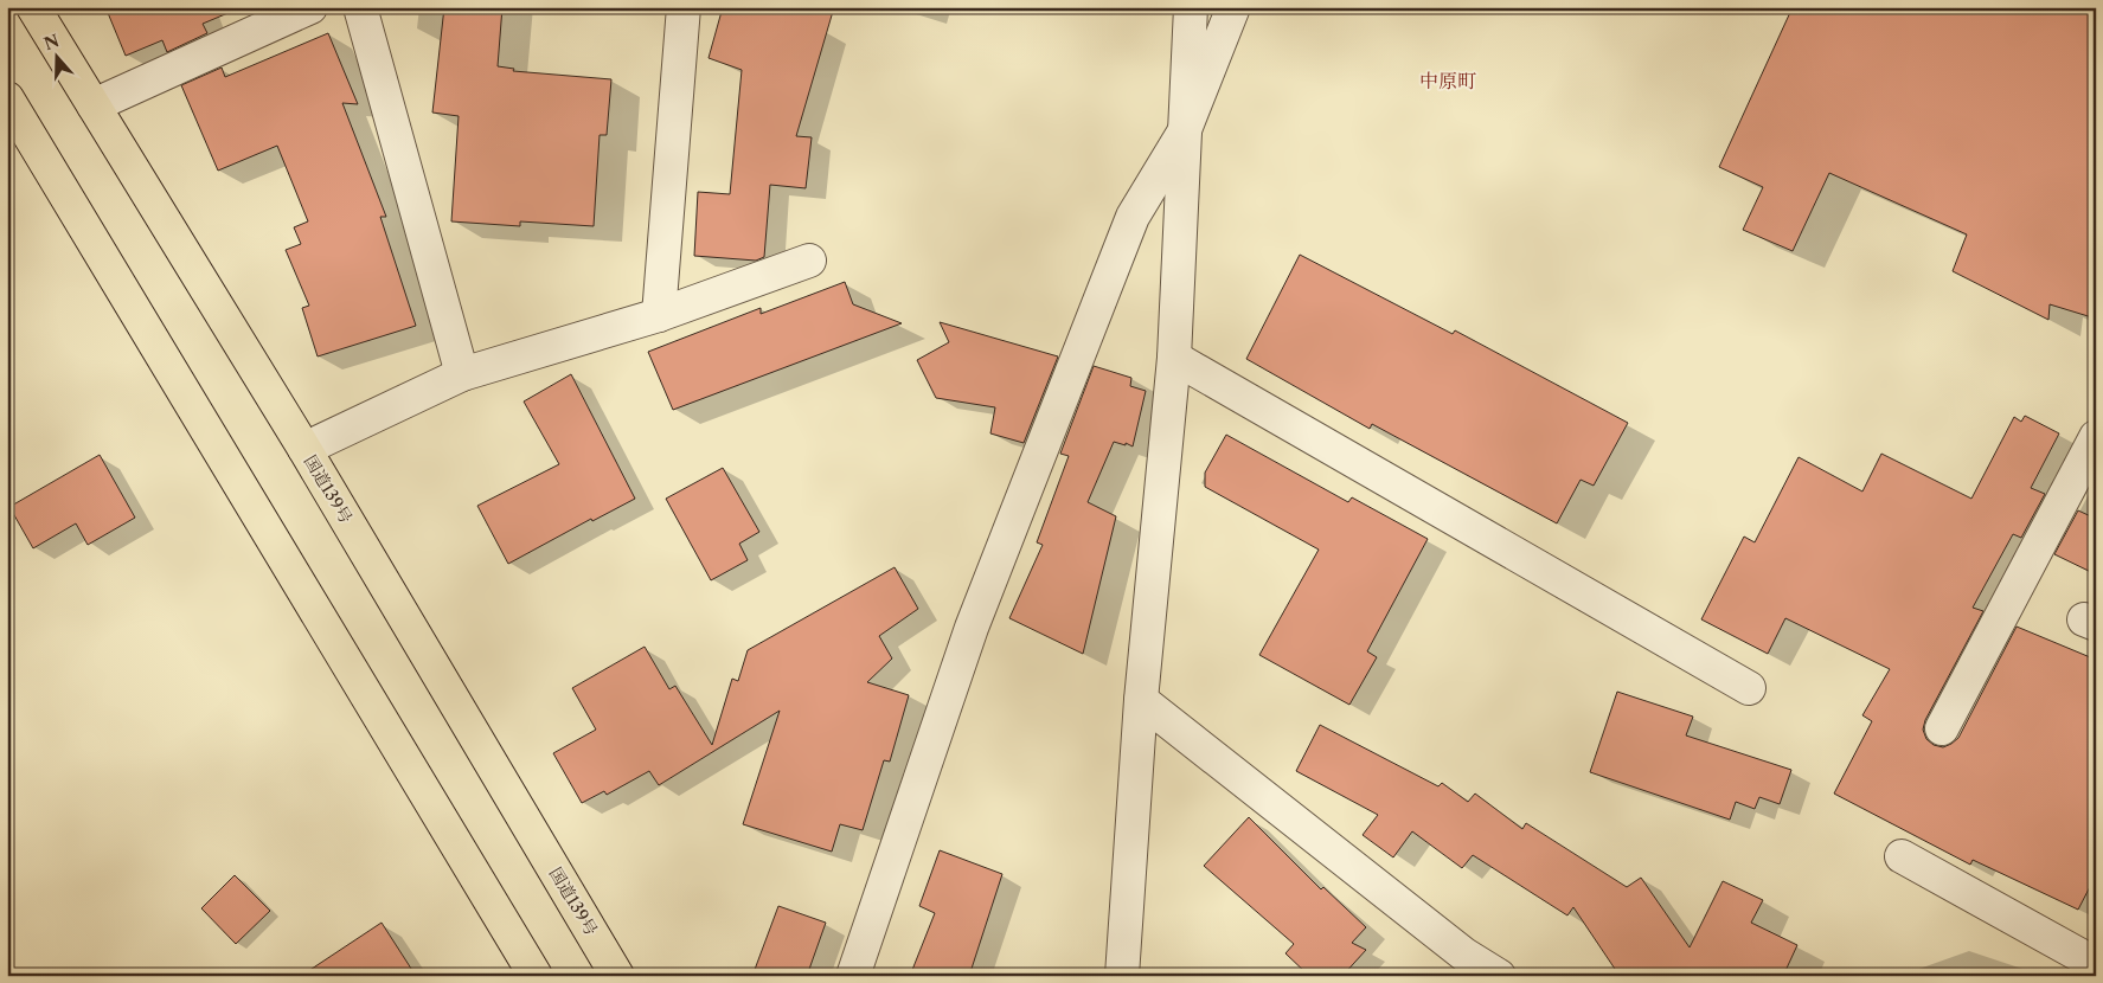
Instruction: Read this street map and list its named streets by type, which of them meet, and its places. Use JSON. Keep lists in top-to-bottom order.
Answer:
{
  "streets": {
    "highway": ["国道139号"]
  },
  "districts": ["中原町"],
  "north": "top"
}
